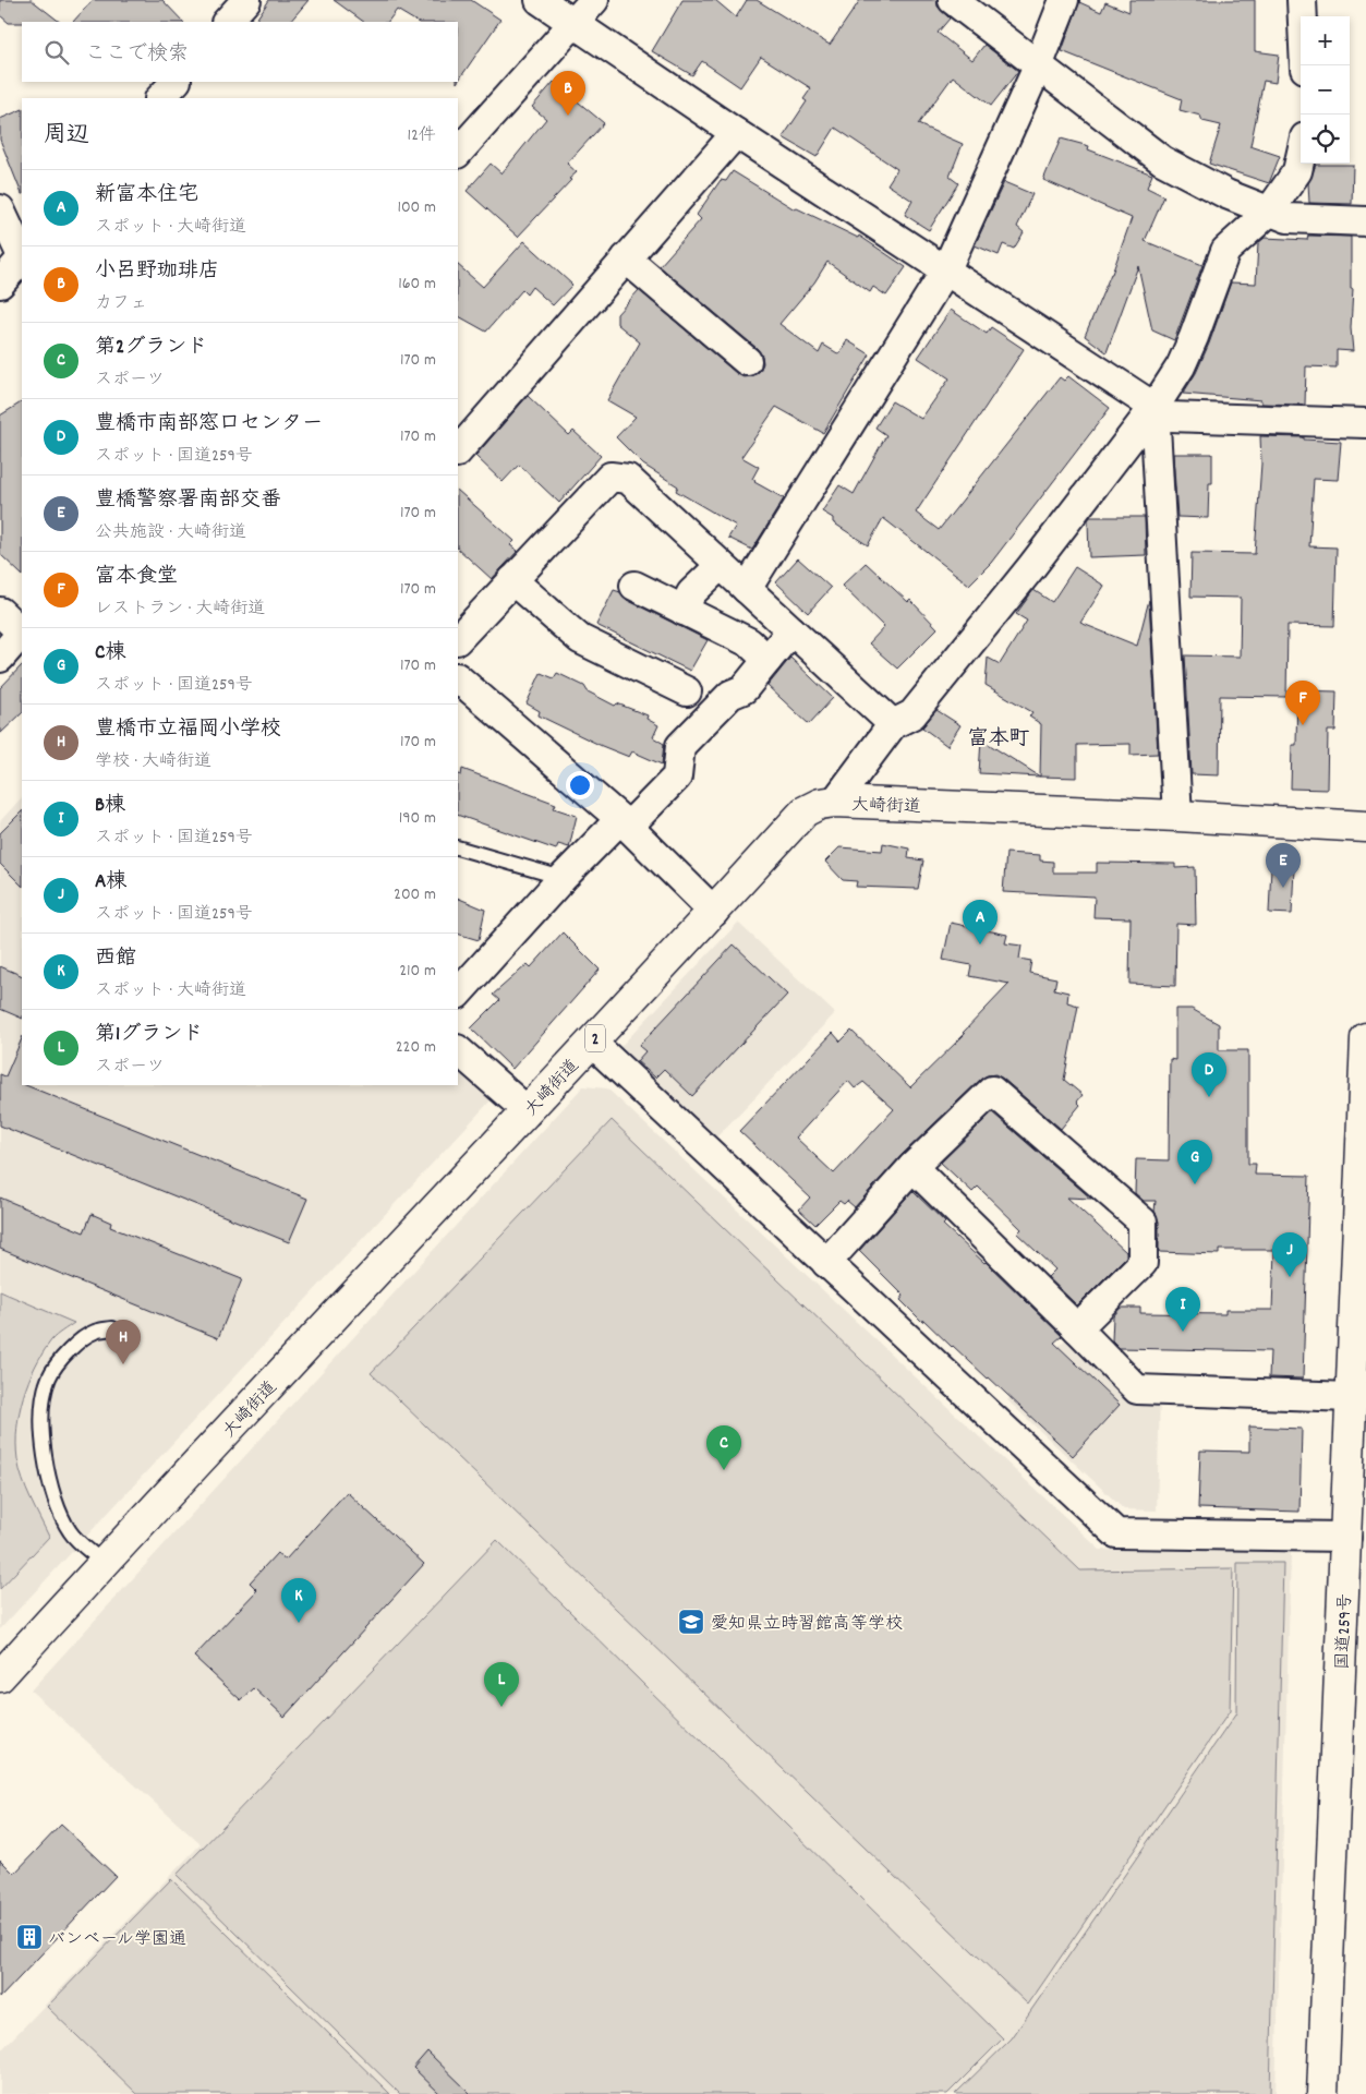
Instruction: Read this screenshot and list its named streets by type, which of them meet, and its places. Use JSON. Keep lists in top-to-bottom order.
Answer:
{
  "streets": {
    "main road": ["大崎街道", "2", "国道259号"]
  },
  "districts": ["富本町"],
  "places": {
    "school or university": ["愛知県立時習館高等学校"],
    "building": ["バンベール学園通"]
  },
  "page": {
    "map_buttons": ["+", "−"],
    "search": "ここで検索",
    "pins": [
      "B",
      "F",
      "E",
      "A",
      "D",
      "G",
      "J",
      "I",
      "H",
      "C",
      "K",
      "L"
    ],
    "heading": ["周辺", "12件"],
    "list": [
      {
        "mark": "A",
        "name": "新富本住宅",
        "note": "スポット · 大崎街道",
        "value": "100 m"
      },
      {
        "mark": "B",
        "name": "小呂野珈琲店",
        "note": "カフェ",
        "value": "160 m"
      },
      {
        "mark": "C",
        "name": "第2グランド",
        "note": "スポーツ",
        "value": "170 m"
      },
      {
        "mark": "D",
        "name": "豊橋市南部窓口センター",
        "note": "スポット · 国道259号",
        "value": "170 m"
      },
      {
        "mark": "E",
        "name": "豊橋警察署南部交番",
        "note": "公共施設 · 大崎街道",
        "value": "170 m"
      },
      {
        "mark": "F",
        "name": "富本食堂",
        "note": "レストラン · 大崎街道",
        "value": "170 m"
      },
      {
        "mark": "G",
        "name": "C棟",
        "note": "スポット · 国道259号",
        "value": "170 m"
      },
      {
        "mark": "H",
        "name": "豊橋市立福岡小学校",
        "note": "学校 · 大崎街道",
        "value": "170 m"
      },
      {
        "mark": "I",
        "name": "B棟",
        "note": "スポット · 国道259号",
        "value": "190 m"
      },
      {
        "mark": "J",
        "name": "A棟",
        "note": "スポット · 国道259号",
        "value": "200 m"
      },
      {
        "mark": "K",
        "name": "西館",
        "note": "スポット · 大崎街道",
        "value": "210 m"
      },
      {
        "mark": "L",
        "name": "第1グランド",
        "note": "スポーツ",
        "value": "220 m"
      }
    ]
  }
}
